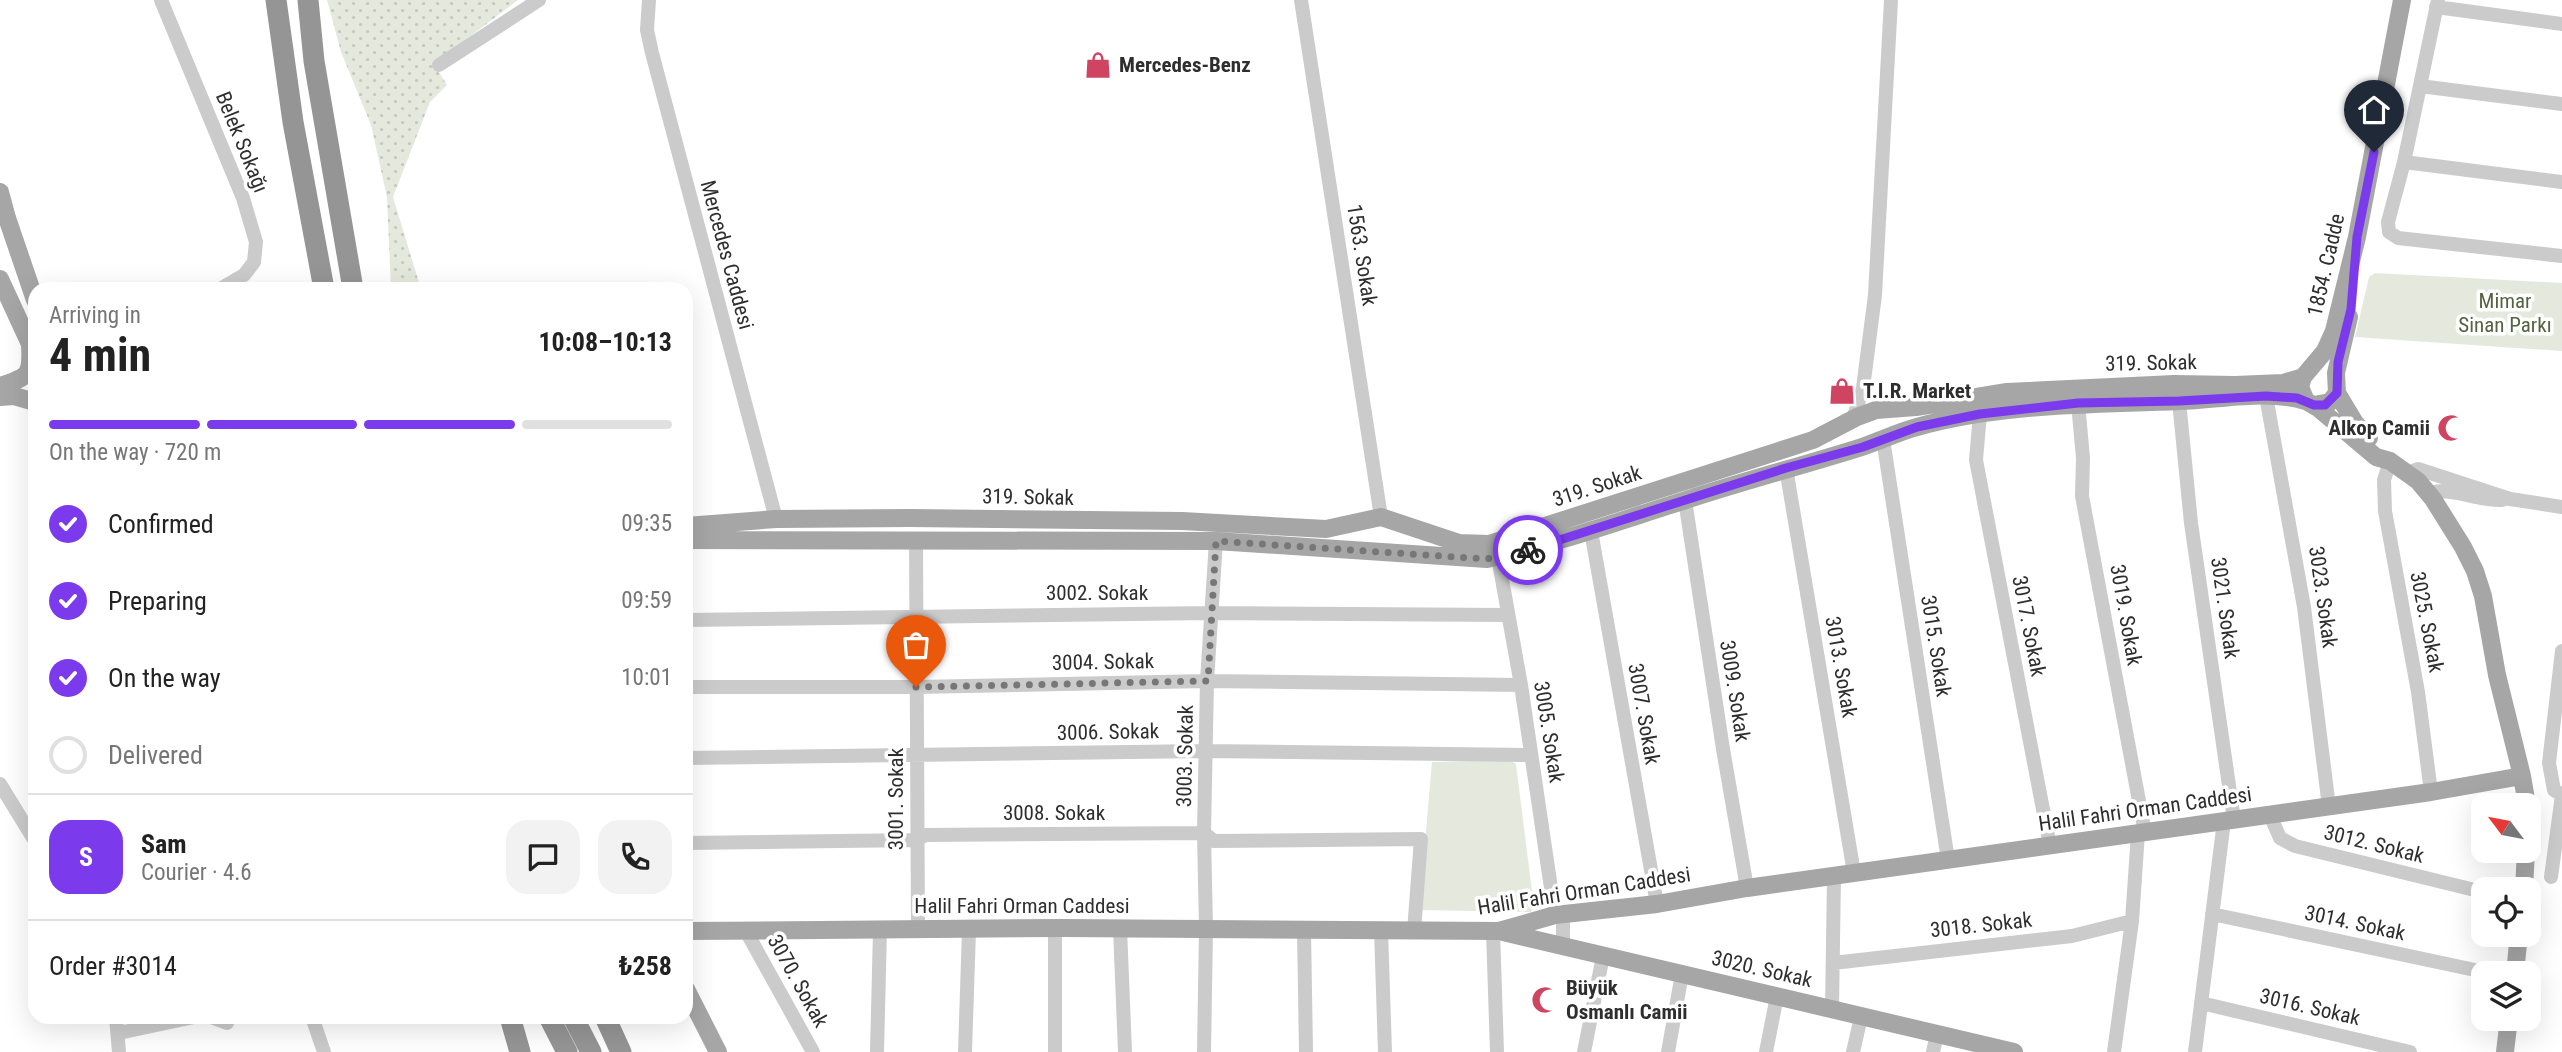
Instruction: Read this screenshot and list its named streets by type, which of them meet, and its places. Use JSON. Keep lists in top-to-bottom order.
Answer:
{
  "streets": {
    "main road": [
      "1854. Cadde",
      "319. Sokak",
      "Halil Fahri Orman Caddesi",
      "3020. Sokak"
    ],
    "street": [
      "Belek Sokağı",
      "Mercedes Caddesi",
      "1563. Sokak",
      "3002. Sokak",
      "3023. Sokak",
      "3021. Sokak",
      "3019. Sokak",
      "3025. Sokak",
      "3017. Sokak",
      "3015. Sokak",
      "3004. Sokak",
      "3013. Sokak",
      "3009. Sokak",
      "3007. Sokak",
      "3006. Sokak",
      "3005. Sokak",
      "3003. Sokak",
      "3001. Sokak",
      "3008. Sokak",
      "3012. Sokak",
      "3014. Sokak",
      "3018. Sokak",
      "3070. Sokak",
      "3016. Sokak"
    ]
  },
  "crossings": [
    ["Mercedes Caddesi", "319. Sokak"],
    ["1563. Sokak", "319. Sokak"],
    ["1854. Cadde", "319. Sokak"],
    ["319. Sokak", "3023. Sokak"],
    ["319. Sokak", "3021. Sokak"],
    ["319. Sokak", "3019. Sokak"],
    ["319. Sokak", "3017. Sokak"],
    ["319. Sokak", "3015. Sokak"],
    ["319. Sokak", "3013. Sokak"],
    ["319. Sokak", "3009. Sokak"],
    ["319. Sokak", "3007. Sokak"],
    ["319. Sokak", "3005. Sokak"],
    ["319. Sokak", "3003. Sokak"],
    ["319. Sokak", "3001. Sokak"],
    ["3002. Sokak", "3005. Sokak"],
    ["3002. Sokak", "3003. Sokak"],
    ["3002. Sokak", "3001. Sokak"],
    ["3023. Sokak", "Halil Fahri Orman Caddesi"],
    ["3021. Sokak", "Halil Fahri Orman Caddesi"],
    ["3021. Sokak", "3014. Sokak"],
    ["3021. Sokak", "3016. Sokak"],
    ["3019. Sokak", "Halil Fahri Orman Caddesi"],
    ["3019. Sokak", "3018. Sokak"],
    ["3025. Sokak", "Halil Fahri Orman Caddesi"],
    ["3017. Sokak", "Halil Fahri Orman Caddesi"],
    ["3015. Sokak", "Halil Fahri Orman Caddesi"],
    ["3004. Sokak", "3005. Sokak"],
    ["3004. Sokak", "3003. Sokak"],
    ["3004. Sokak", "3001. Sokak"],
    ["3013. Sokak", "Halil Fahri Orman Caddesi"],
    ["3009. Sokak", "Halil Fahri Orman Caddesi"],
    ["3007. Sokak", "Halil Fahri Orman Caddesi"],
    ["3006. Sokak", "3005. Sokak"],
    ["3006. Sokak", "3003. Sokak"],
    ["3006. Sokak", "3001. Sokak"],
    ["3005. Sokak", "Halil Fahri Orman Caddesi"],
    ["3005. Sokak", "3020. Sokak"],
    ["3003. Sokak", "Halil Fahri Orman Caddesi"],
    ["3003. Sokak", "3008. Sokak"],
    ["3001. Sokak", "Halil Fahri Orman Caddesi"],
    ["3001. Sokak", "3008. Sokak"],
    ["Halil Fahri Orman Caddesi", "3008. Sokak"],
    ["Halil Fahri Orman Caddesi", "3012. Sokak"],
    ["Halil Fahri Orman Caddesi", "3020. Sokak"],
    ["Halil Fahri Orman Caddesi", "3070. Sokak"]
  ],
  "parks": ["Mimar Sinan Parkı"],
  "places": {
    "shop": ["Mercedes-Benz", "T.I.R. Market"],
    "mosque": ["Alkop Camii", "Büyük Osmanlı Camii"]
  },
  "north": "top left",
  "page": {
    "heading": ["4 min", "Arriving in", "10:08–10:13"],
    "panel": [
      "Sam",
      "Courier · 4.6",
      "Order #3014",
      "₺258"
    ],
    "bar": "On the way · 720 m",
    "list": [
      ["Confirmed", "09:35"],
      ["Preparing", "09:59"],
      ["On the way", "10:01"],
      "Delivered"
    ],
    "round": "S"
  }
}
